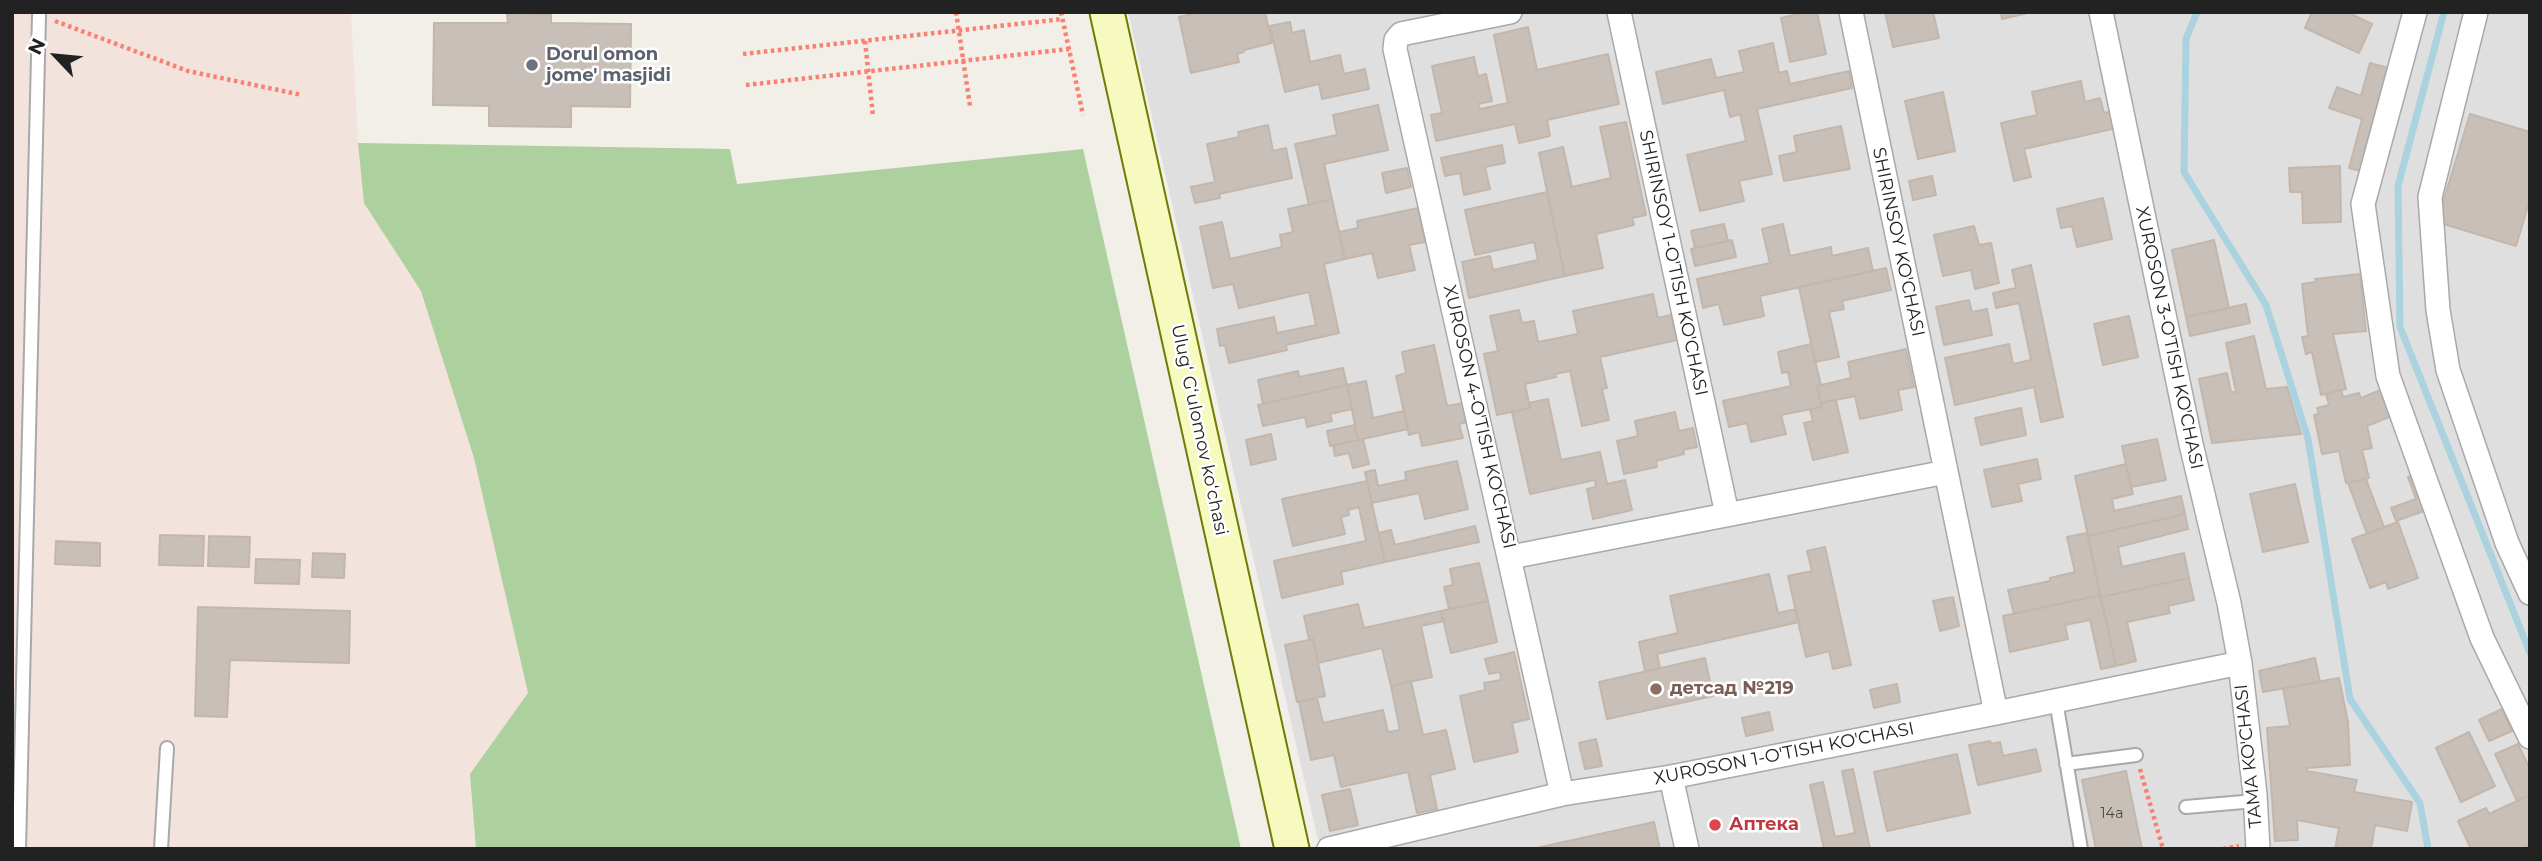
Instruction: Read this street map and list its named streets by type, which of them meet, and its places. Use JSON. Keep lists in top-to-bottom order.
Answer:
{
  "streets": {
    "main road": ["Ulugʻ Gʻulomov koʻchasi"],
    "street": [
      "SHIRINSOY KO'CHASI",
      "SHIRINSOY 1-O'TISH KO'CHASI",
      "XUROSON 3-O'TISH KO'CHASI",
      "XUROSON 4-O'TISH KO'CHASI",
      "ХUROSON 1-O'TISH KO'CHASI",
      "TAMA KO'CHASI"
    ]
  },
  "crossings": [
    ["SHIRINSOY KO'CHASI", "ХUROSON 1-O'TISH KO'CHASI"],
    ["XUROSON 3-O'TISH KO'CHASI", "ХUROSON 1-O'TISH KO'CHASI"],
    ["XUROSON 3-O'TISH KO'CHASI", "TAMA KO'CHASI"],
    ["XUROSON 4-O'TISH KO'CHASI", "ХUROSON 1-O'TISH KO'CHASI"],
    ["ХUROSON 1-O'TISH KO'CHASI", "TAMA KO'CHASI"]
  ],
  "places": ["Dorul omon jome' masjidi", "детсад №219", "Аптека"],
  "house_numbers": ["14а"],
  "north": "top left"
}
